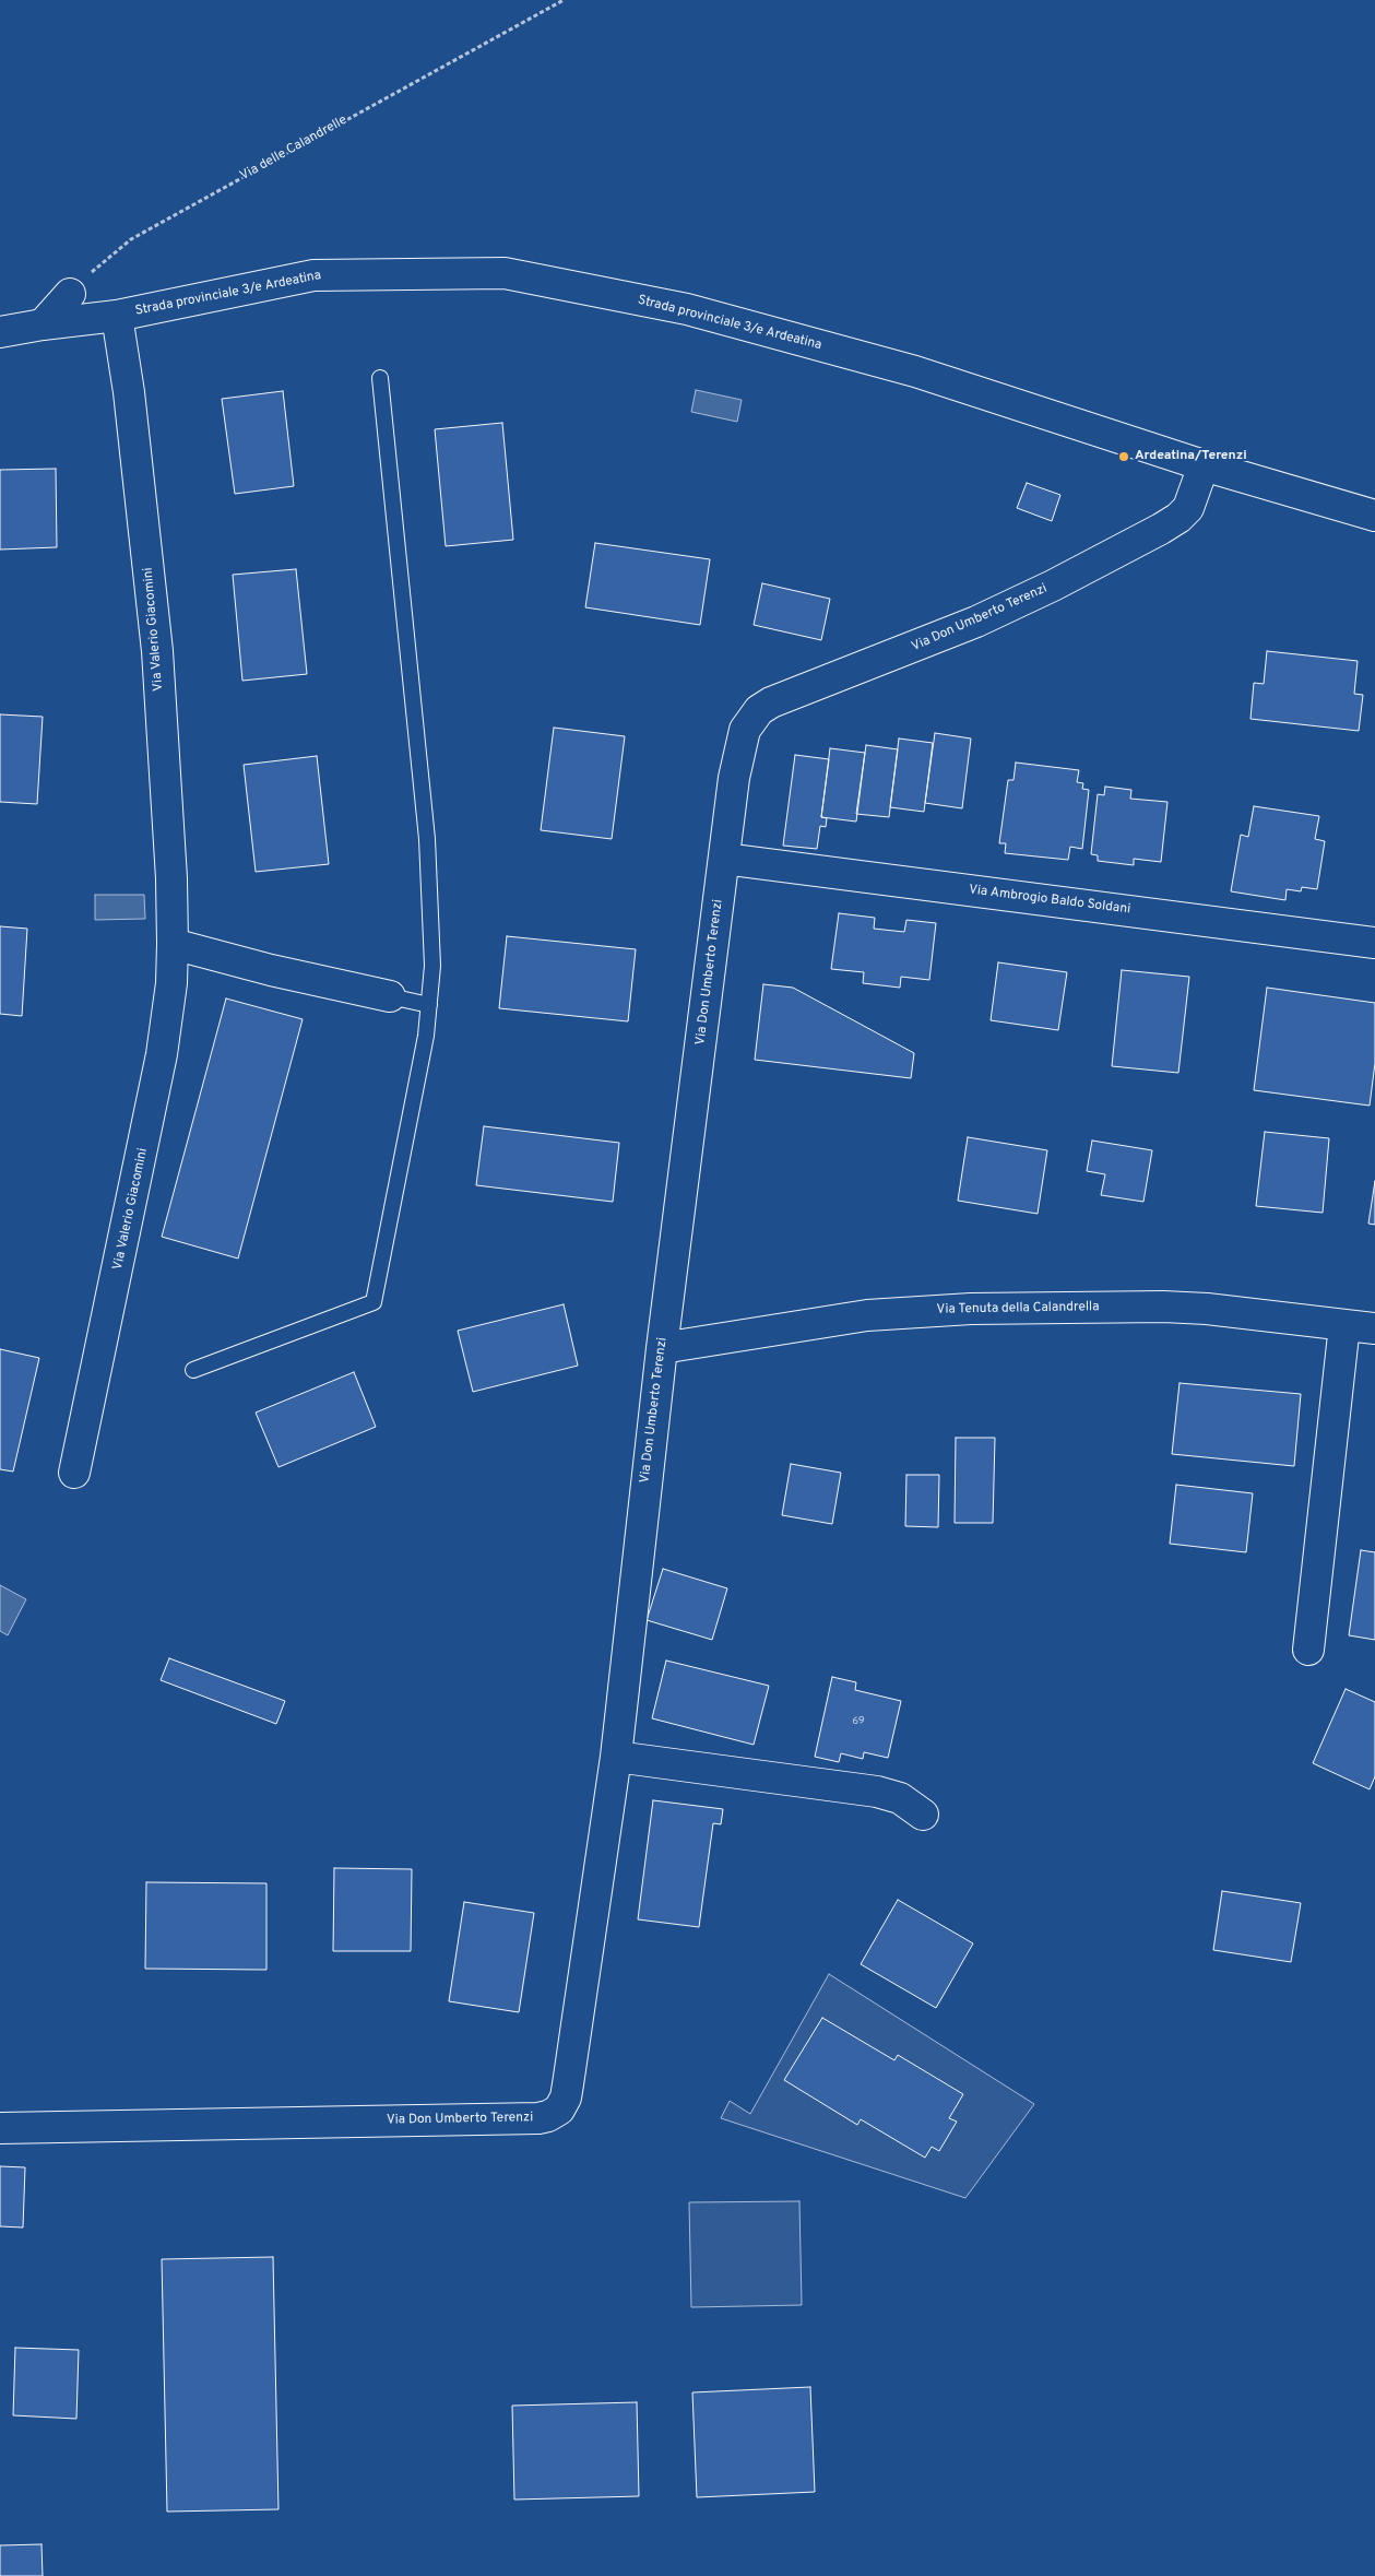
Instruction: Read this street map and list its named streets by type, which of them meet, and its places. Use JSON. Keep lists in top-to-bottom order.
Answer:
{
  "streets": {
    "street": [
      "Strada provinciale 3/e Ardeatina",
      "Via Don Umberto Terenzi",
      "Via Valerio Giacomini",
      "Via Ambrogio Baldo Soldani",
      "Via Tenuta della Calandrella"
    ],
    "path": ["Via delle Calandrelle"]
  },
  "crossings": [
    ["Strada provinciale 3/e Ardeatina", "Via Don Umberto Terenzi"],
    ["Strada provinciale 3/e Ardeatina", "Via Valerio Giacomini"],
    ["Via Don Umberto Terenzi", "Via Ambrogio Baldo Soldani"],
    ["Via Don Umberto Terenzi", "Via Tenuta della Calandrella"]
  ],
  "places": ["Ardeatina/Terenzi"],
  "house_numbers": ["69"]
}
